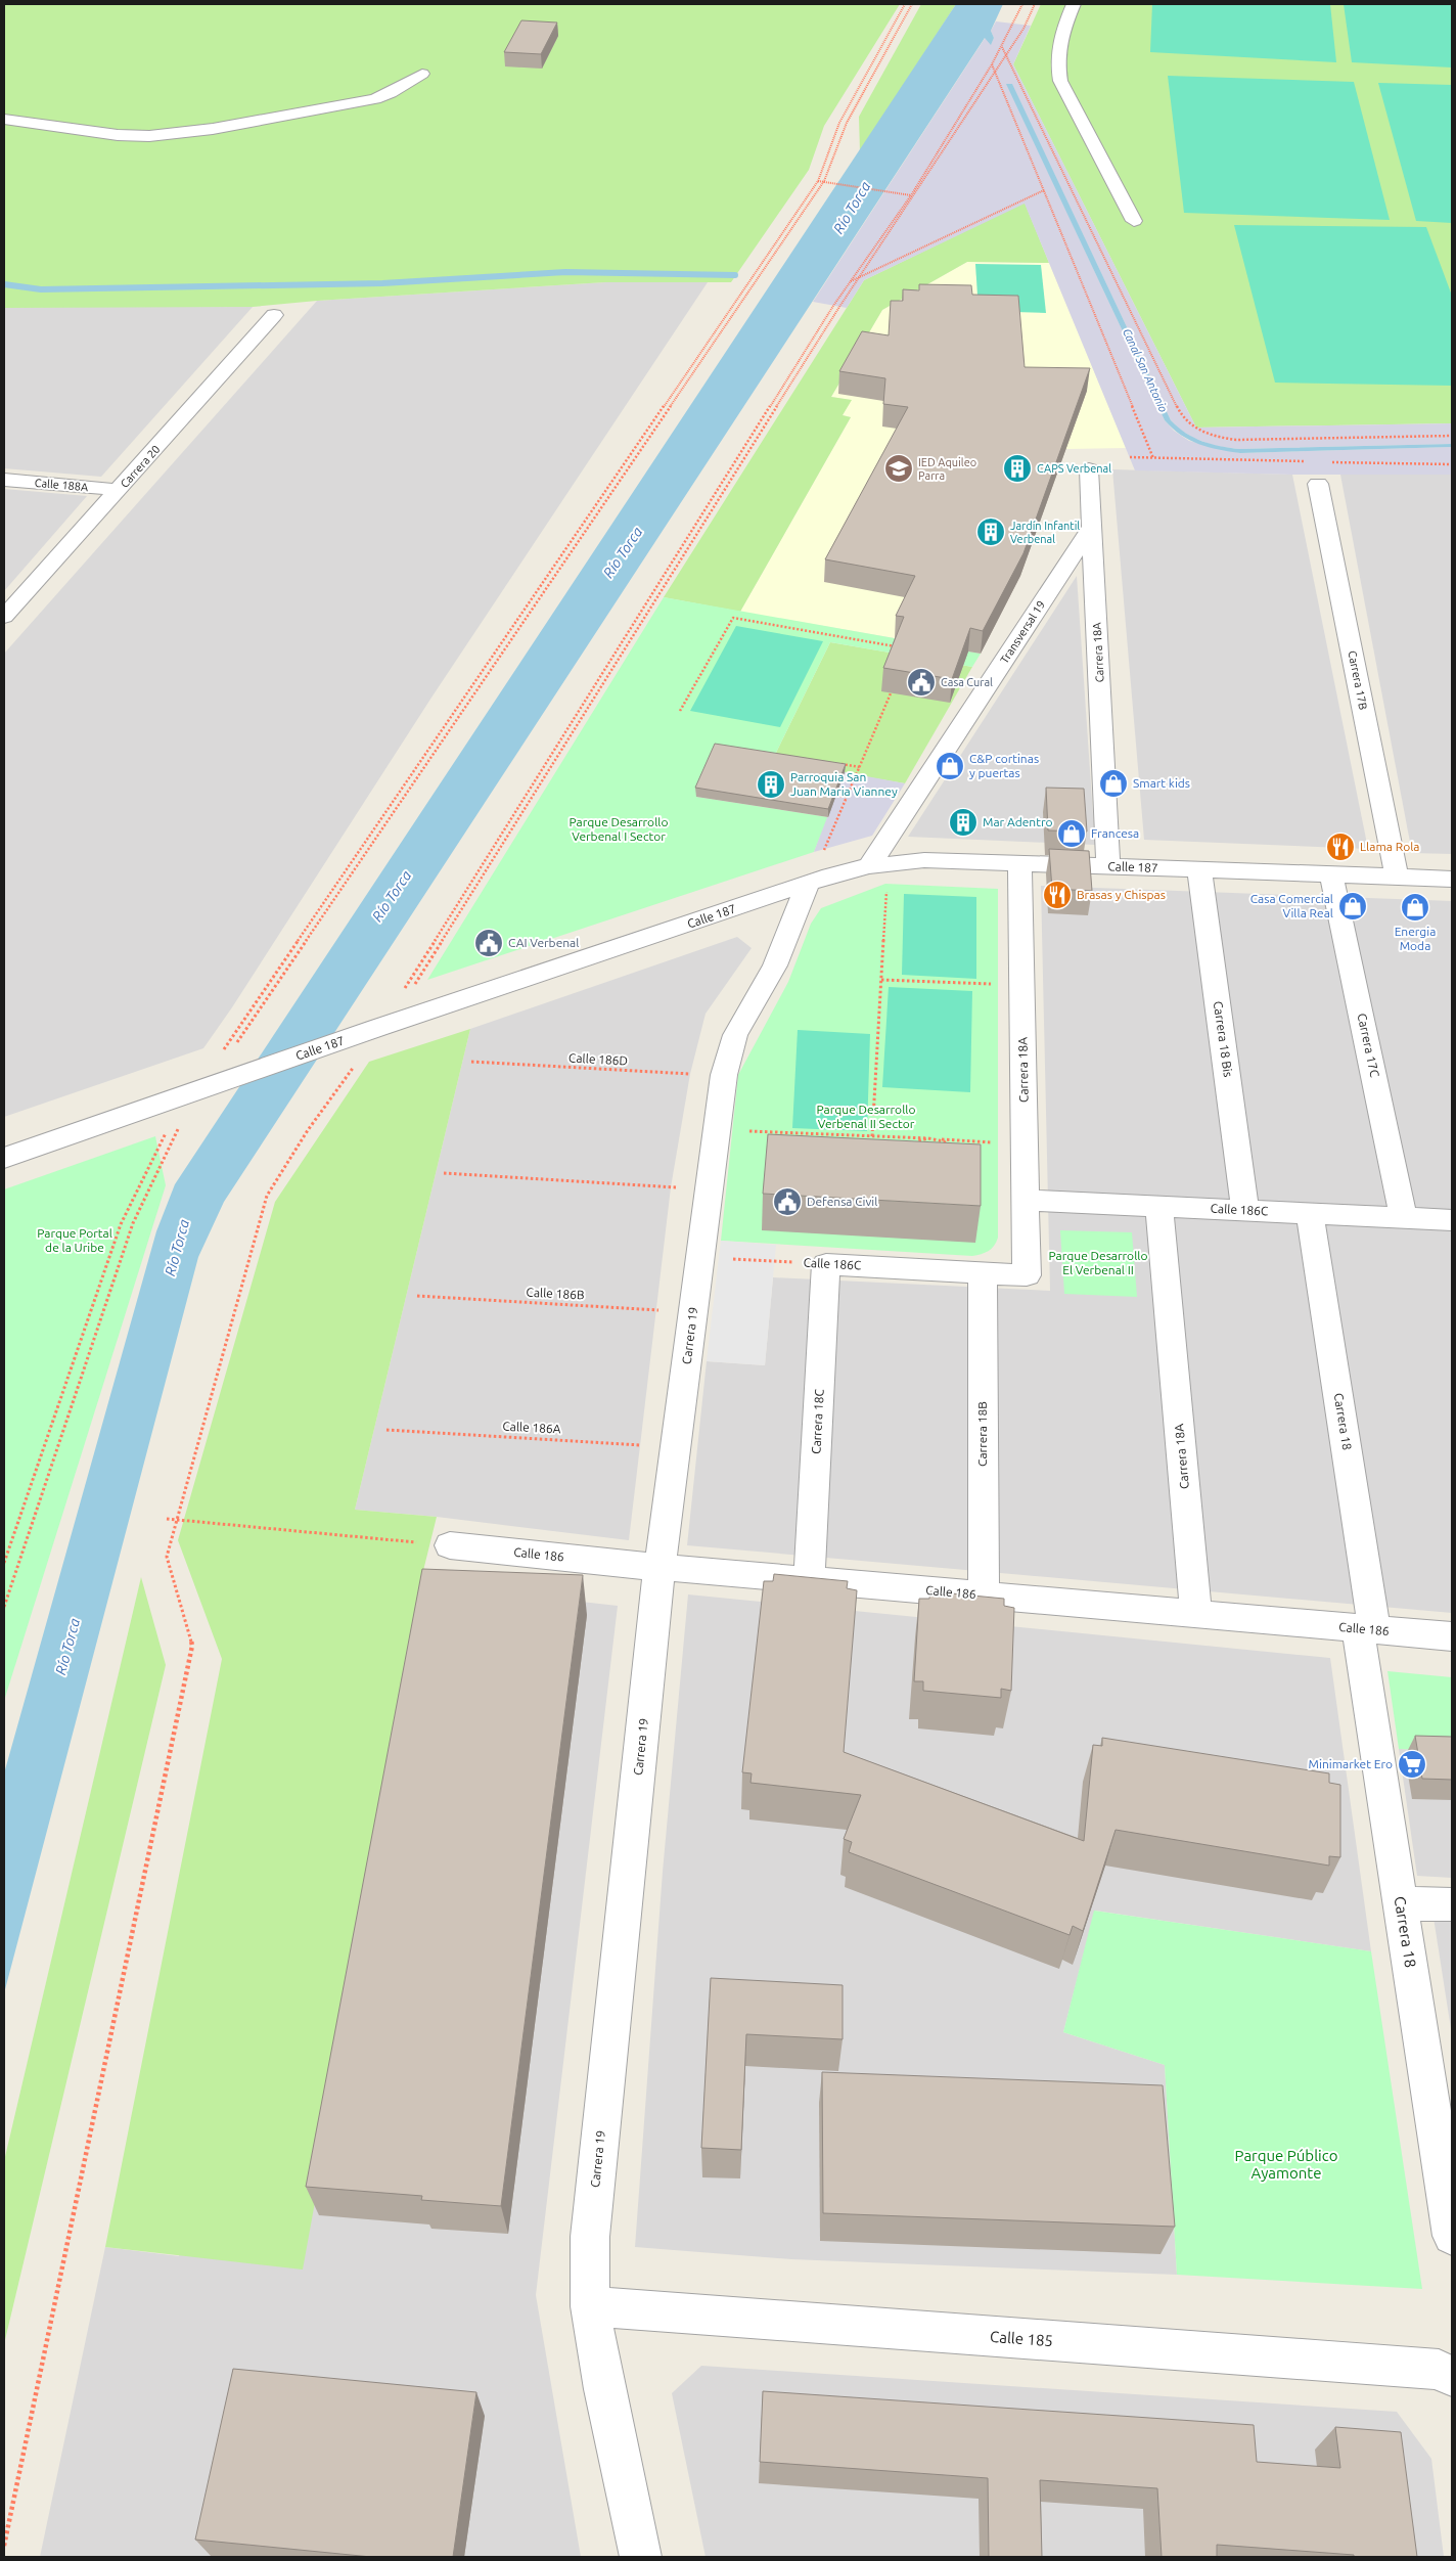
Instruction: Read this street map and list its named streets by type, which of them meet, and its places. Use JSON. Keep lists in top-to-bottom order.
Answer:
{
  "streets": {
    "street": [
      "Carrera 20",
      "Calle 188A",
      "Transversal 19",
      "Carrera 18A",
      "Carrera 17B",
      "Calle 187",
      "Carrera 18 Bis",
      "Carrera 17C",
      "Calle 186C",
      "Carrera 19",
      "Carrera 18C",
      "Carrera 18",
      "Carrera 18B",
      "Calle 186",
      "Calle 185"
    ],
    "path": ["Calle 186D", "Calle 186B", "Calle 186A"]
  },
  "crossings": [
    ["Carrera 20", "Calle 188A"],
    ["Transversal 19", "Carrera 18A"],
    ["Transversal 19", "Calle 187"],
    ["Carrera 18A", "Calle 187"],
    ["Carrera 18A", "Calle 186C"],
    ["Carrera 18A", "Calle 186"],
    ["Carrera 17B", "Calle 187"],
    ["Calle 187", "Carrera 18 Bis"],
    ["Calle 187", "Carrera 17C"],
    ["Calle 187", "Carrera 19"],
    ["Carrera 18 Bis", "Calle 186C"],
    ["Carrera 17C", "Calle 186C"],
    ["Calle 186D", "Carrera 19"],
    ["Calle 186C", "Carrera 19"],
    ["Calle 186C", "Carrera 18C"],
    ["Calle 186C", "Carrera 18"],
    ["Calle 186C", "Carrera 18B"],
    ["Calle 186B", "Carrera 19"],
    ["Carrera 19", "Calle 186A"],
    ["Carrera 19", "Calle 186"],
    ["Carrera 19", "Calle 185"],
    ["Carrera 18C", "Calle 186"],
    ["Carrera 18", "Calle 186"],
    ["Carrera 18B", "Calle 186"]
  ],
  "water": ["Río Torca", "Canal San Antonio"],
  "parks": [
    "Parque Desarrollo Verbenal I Sector",
    "Parque Desarrollo Verbenal II Sector",
    "Parque Portal de la Uribe",
    "Parque Desarrollo El Verbenal II",
    "Parque Público Ayamonte"
  ],
  "places": {
    "school or university": ["IED Aquileo Parra"],
    "building": [
      "CAPS Verbenal",
      "Jardín Infantil Verbenal",
      "Parroquia San Juan Maria Vianney",
      "Mar Adentro"
    ],
    "public building": ["Casa Cural", "CAI Verbenal", "Defensa Civil"],
    "shop": [
      "C&P cortinas y puertas",
      "Smart kids",
      "Francesa",
      "Casa Comercial Villa Real",
      "Energia Moda"
    ],
    "restaurant": ["Llama Rola", "Brasas y Chispas"],
    "supermarket": ["Minimarket Ero"]
  }
}
